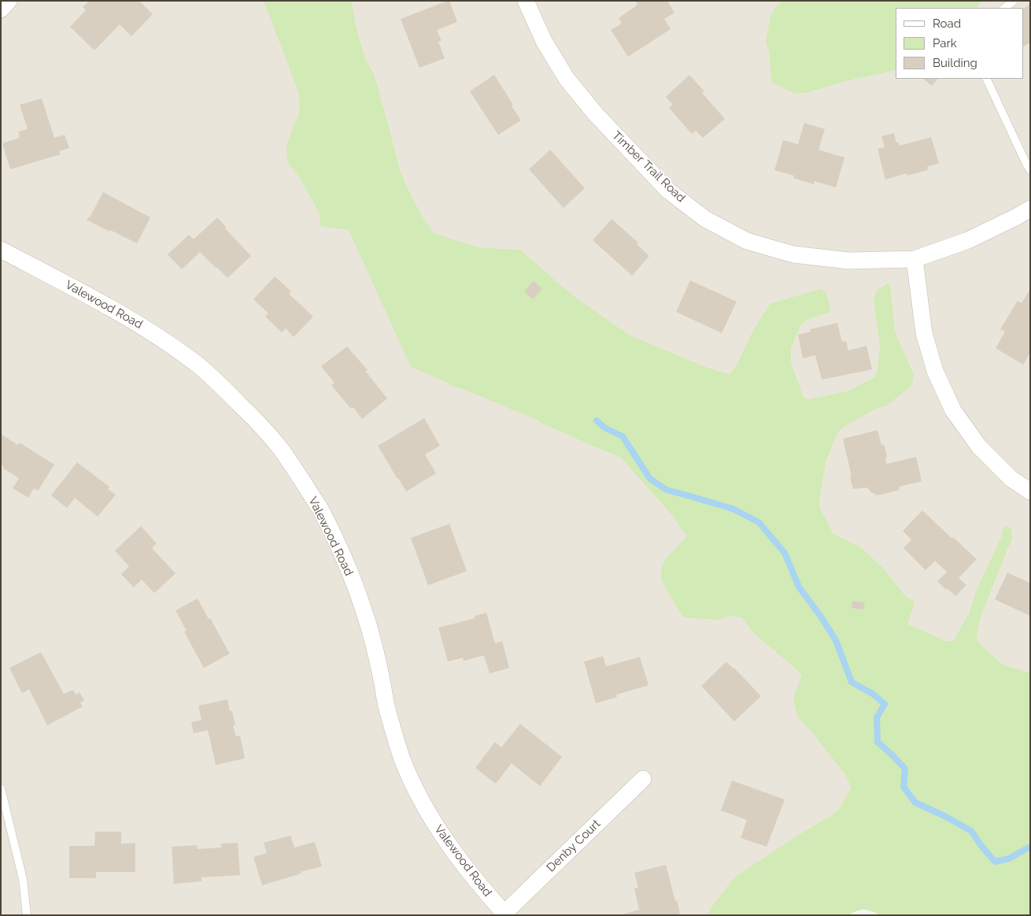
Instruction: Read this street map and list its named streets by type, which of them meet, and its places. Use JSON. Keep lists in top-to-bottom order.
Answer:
{
  "streets": {
    "street": ["Timber Trail Road", "Valewood Road", "Denby Court"]
  },
  "crossings": [
    ["Valewood Road", "Denby Court"]
  ],
  "legend": ["Road", "Park", "Building"]
}
